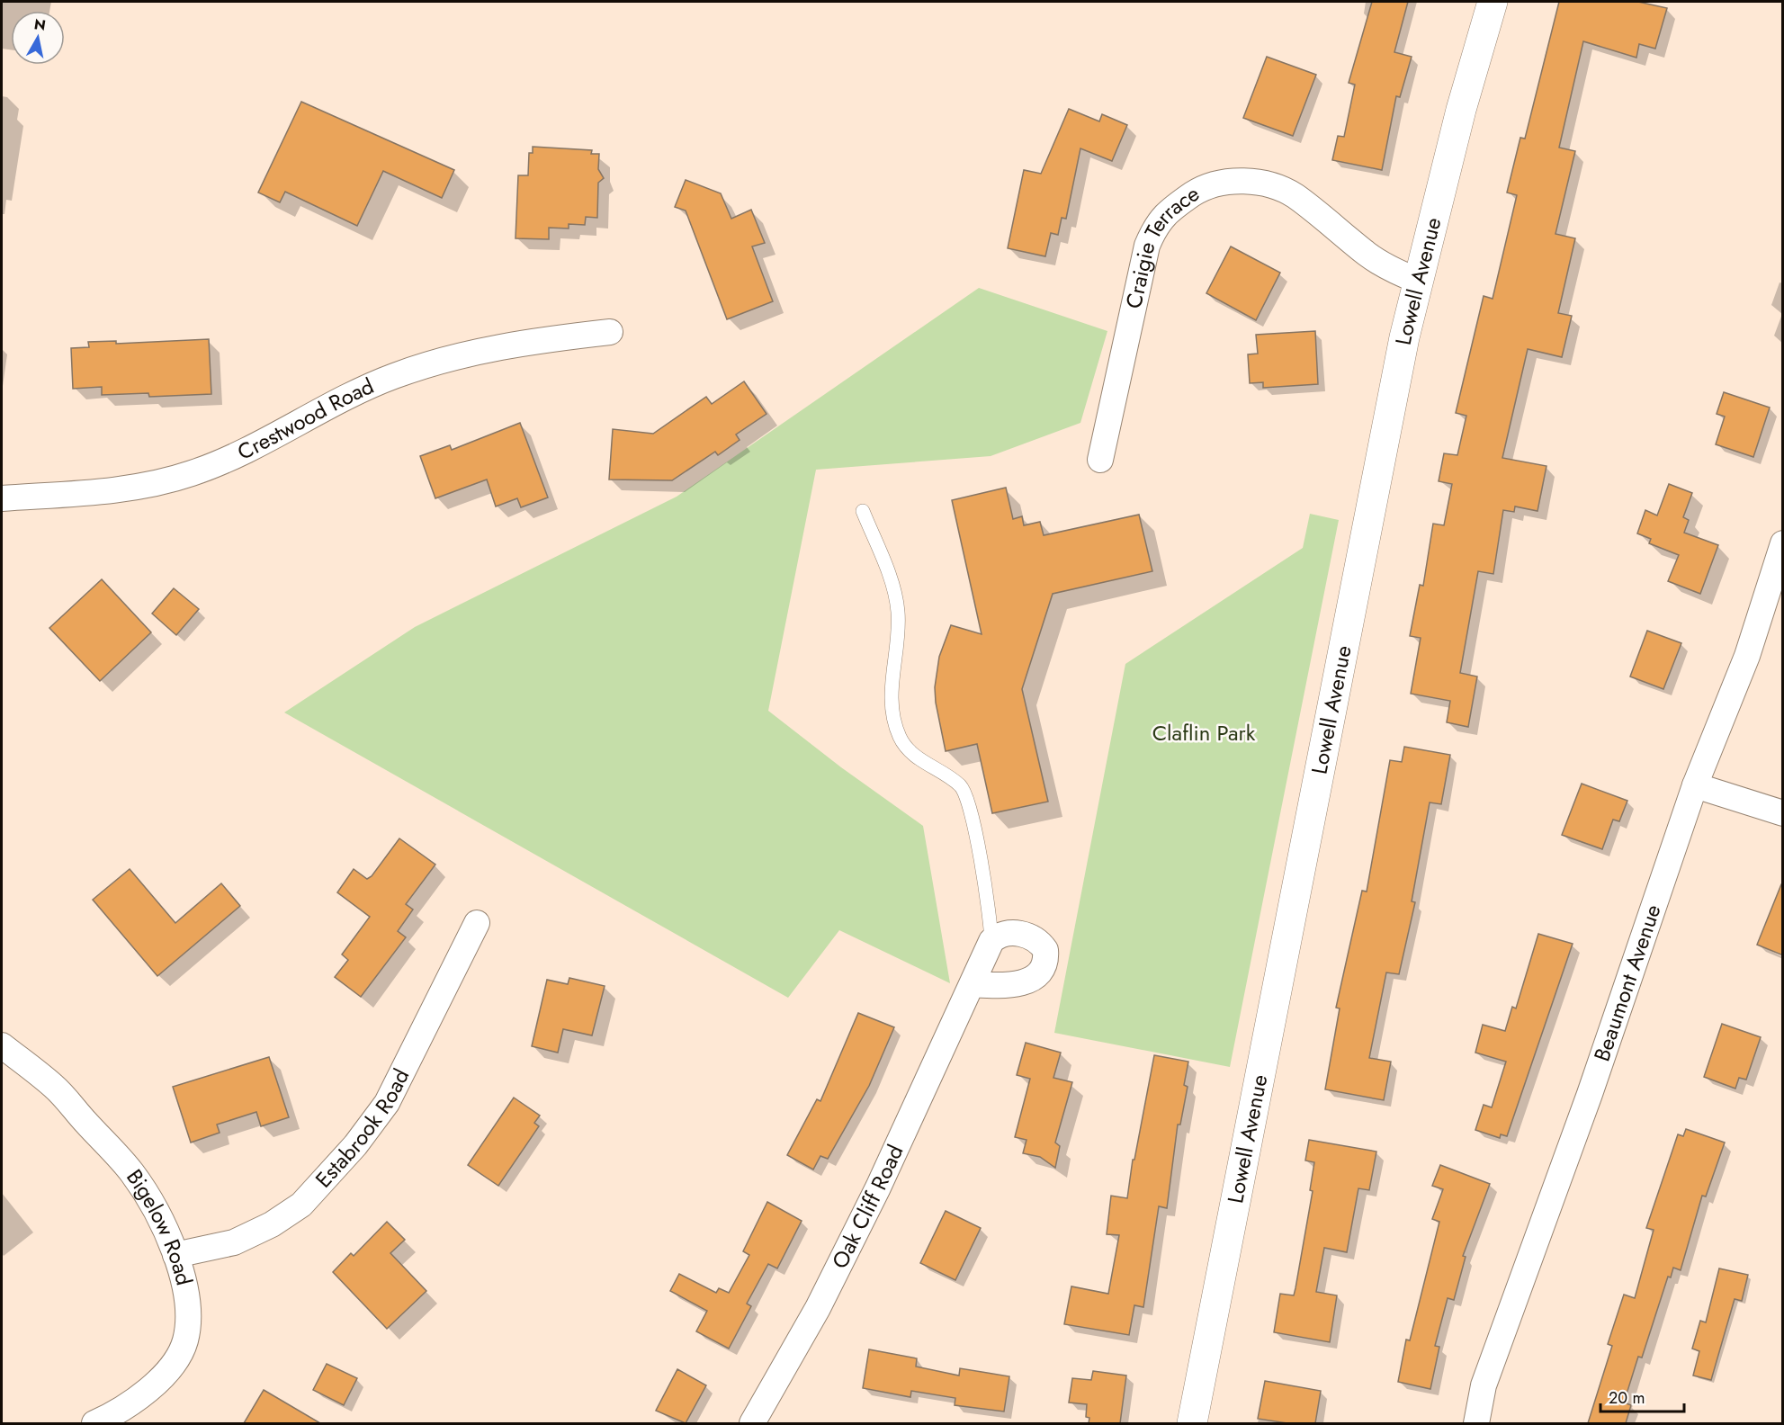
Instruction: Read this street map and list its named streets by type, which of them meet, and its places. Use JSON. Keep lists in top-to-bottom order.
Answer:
{
  "streets": {
    "street": [
      "Craigie Terrace",
      "Lowell Avenue",
      "Crestwood Road",
      "Beaumont Avenue",
      "Estabrook Road",
      "Oak Cliff Road",
      "Bigelow Road"
    ]
  },
  "crossings": [
    ["Craigie Terrace", "Lowell Avenue"],
    ["Estabrook Road", "Bigelow Road"]
  ],
  "parks": ["Claflin Park"],
  "scale_bar": "20 m",
  "north": "top"
}
